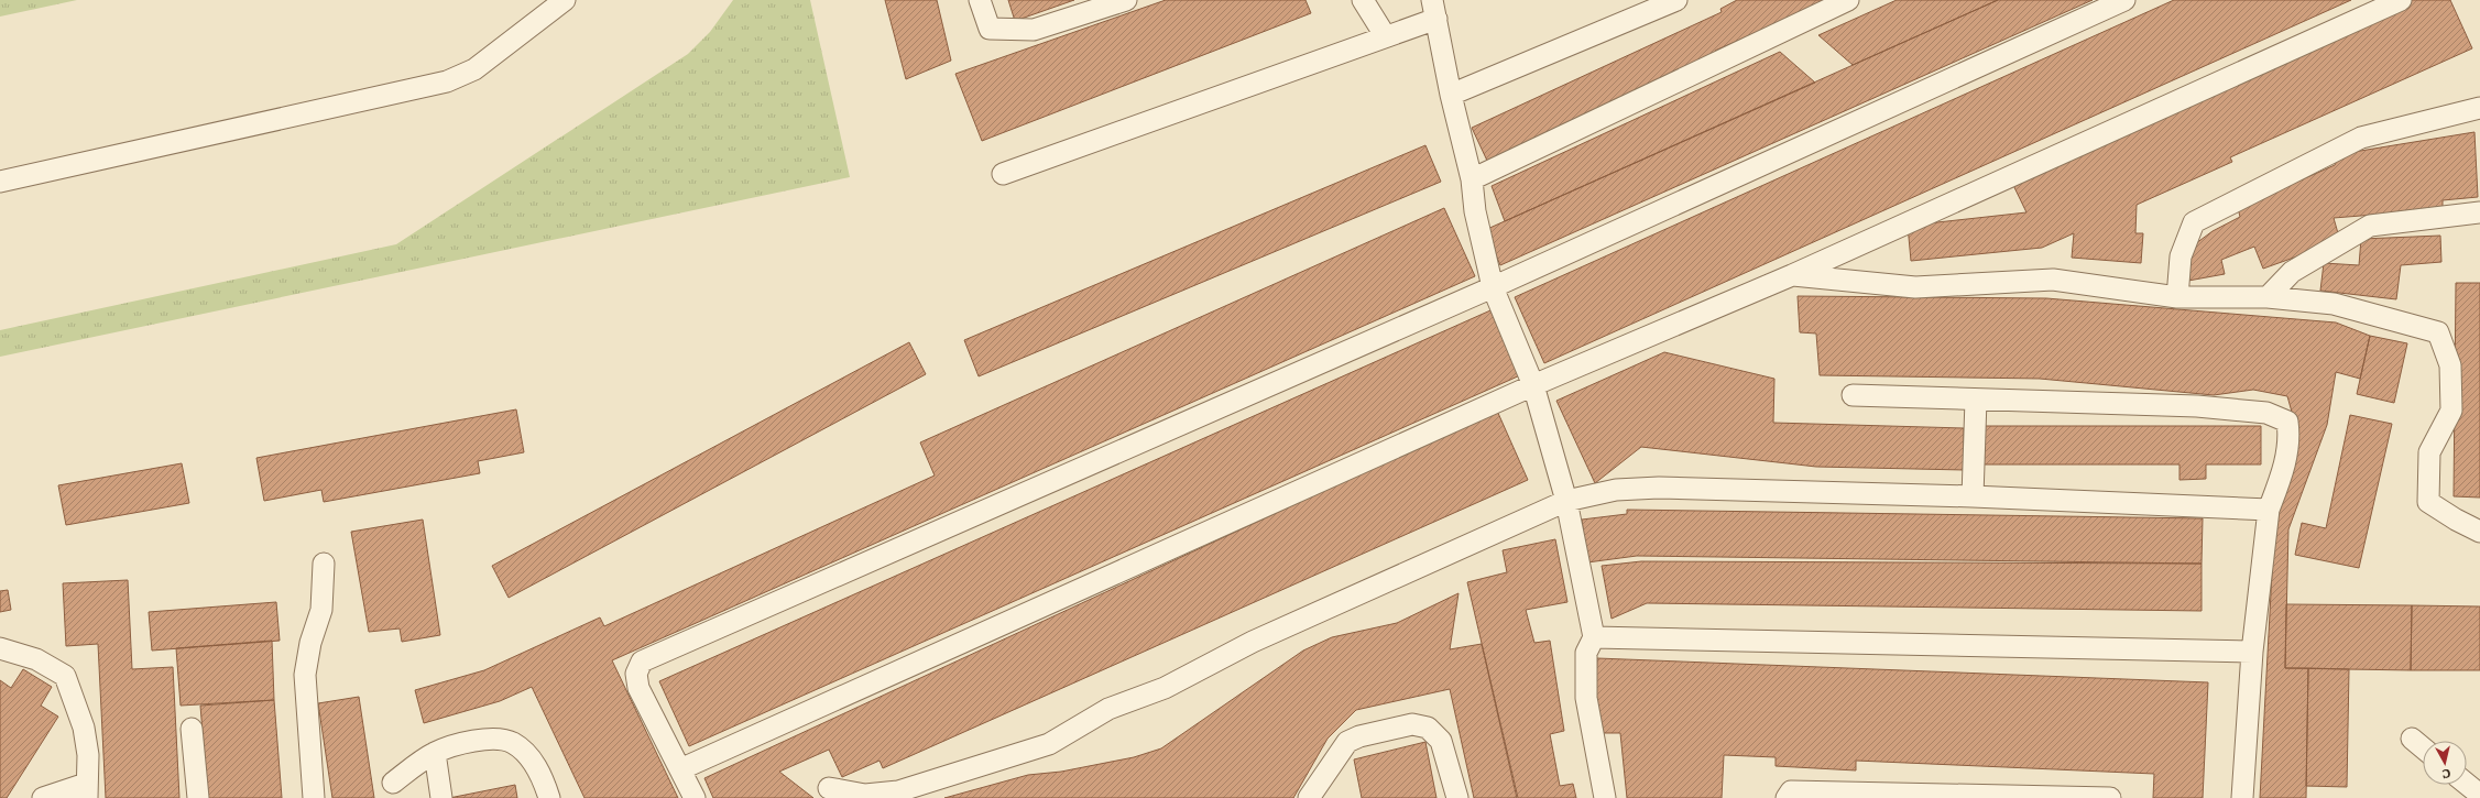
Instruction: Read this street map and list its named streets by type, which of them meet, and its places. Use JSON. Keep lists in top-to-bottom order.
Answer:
{
  "north": "bottom"
}
